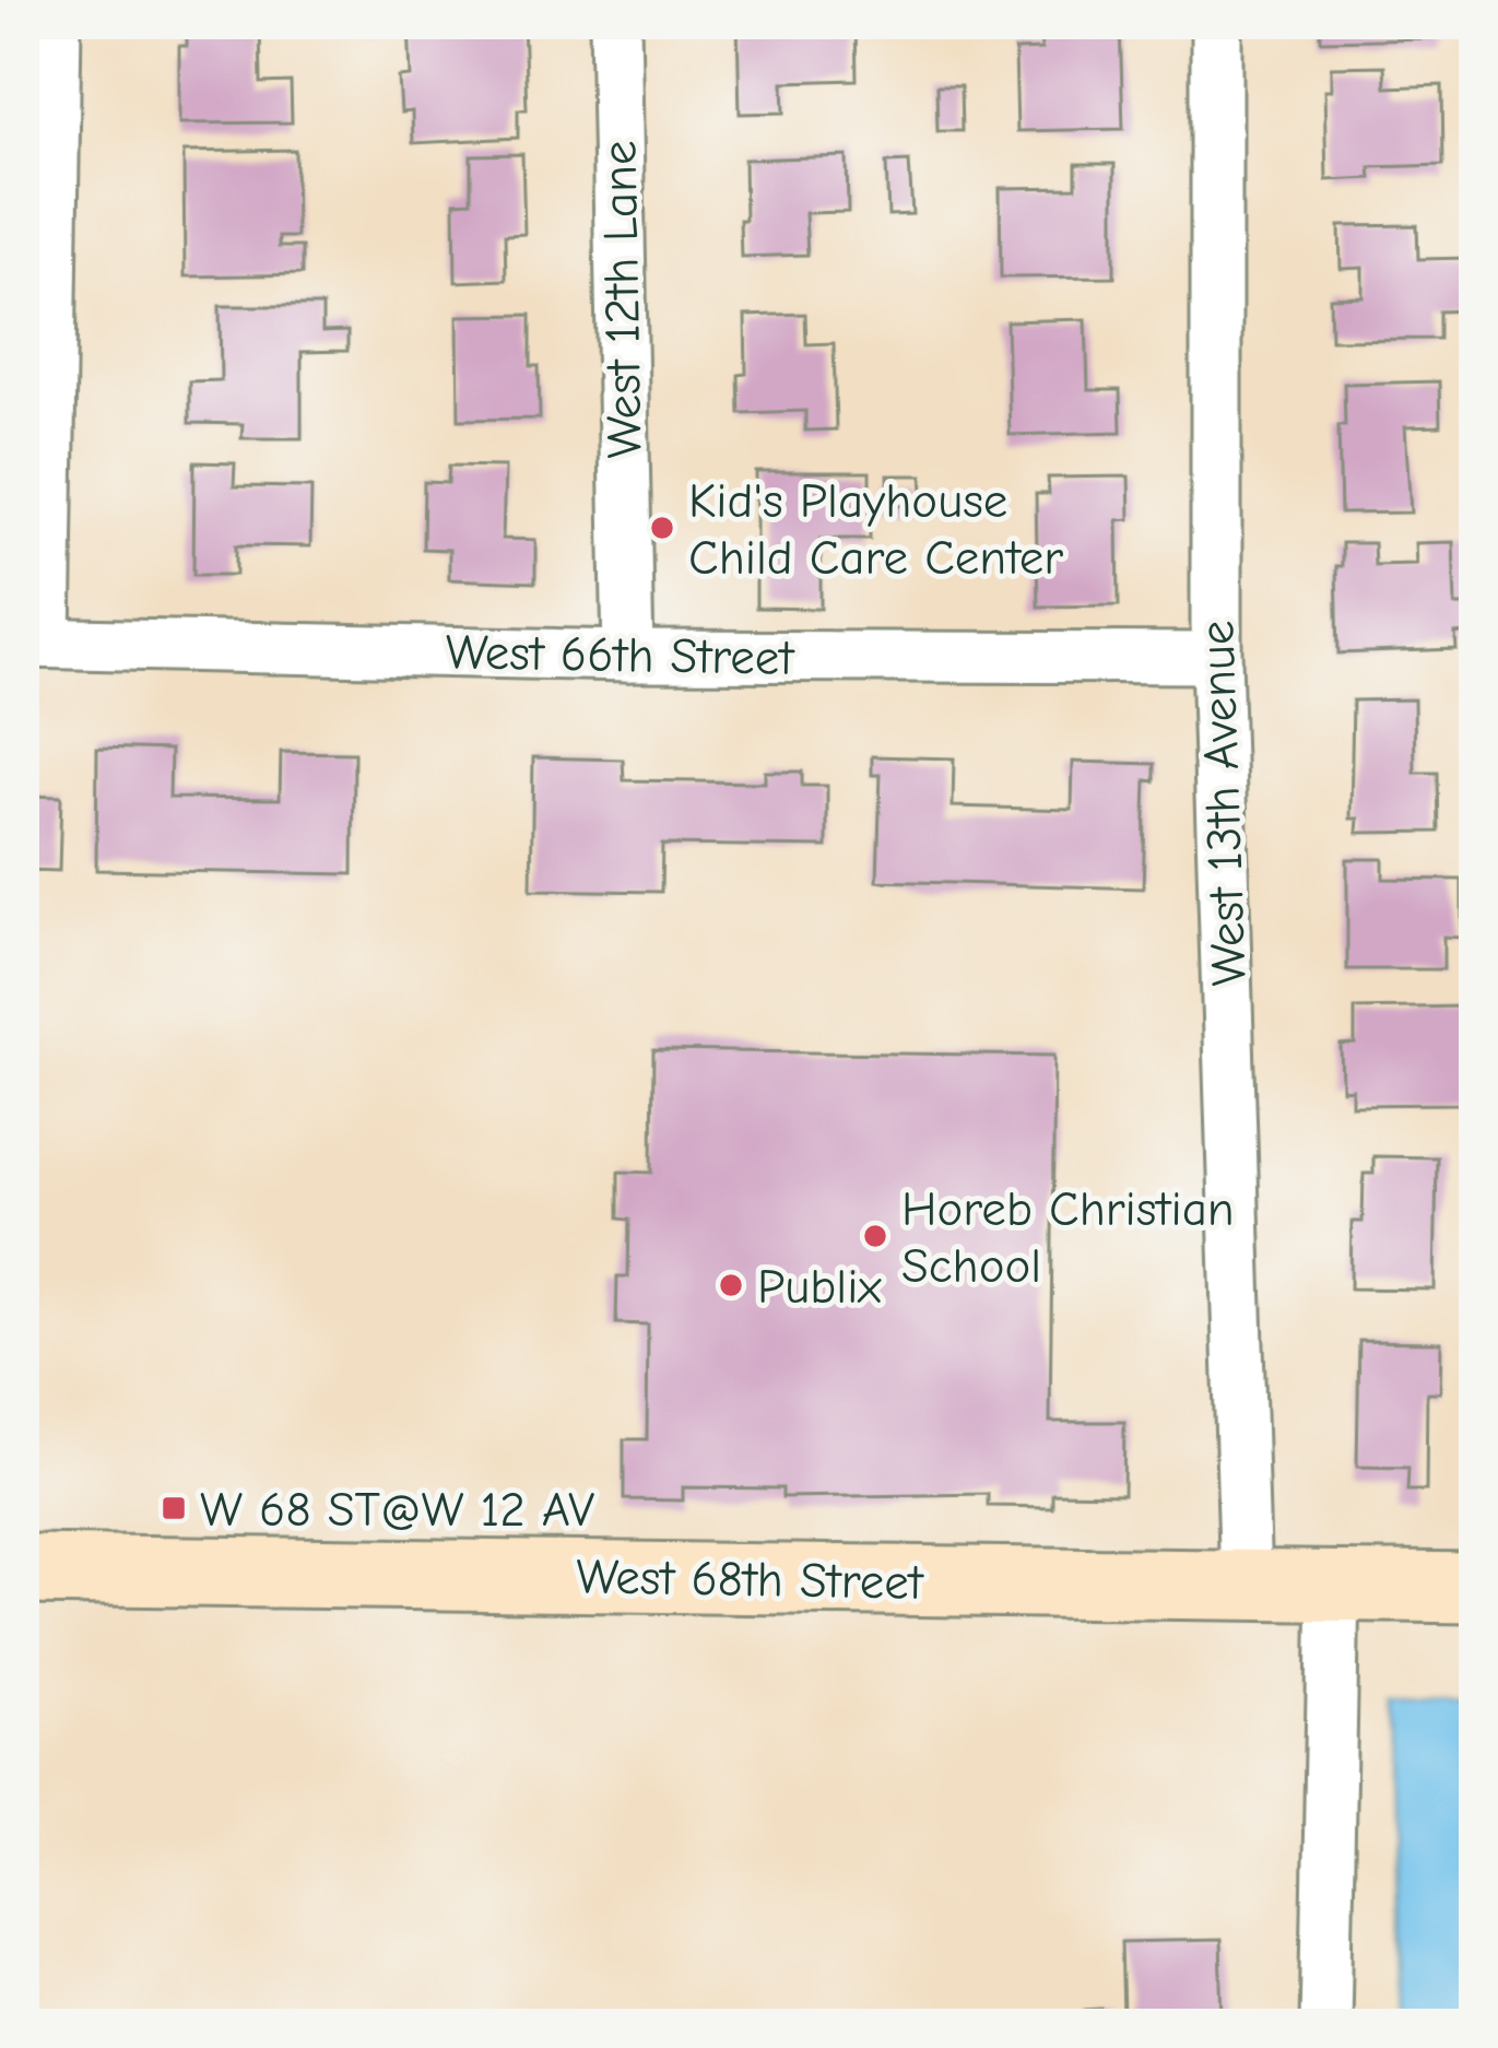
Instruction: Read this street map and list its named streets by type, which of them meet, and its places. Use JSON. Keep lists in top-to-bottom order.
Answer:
{
  "streets": {
    "main road": ["West 68th Street"],
    "street": ["West 12th Lane", "West 66th Street", "West 13th Avenue"]
  },
  "crossings": [
    ["West 12th Lane", "West 66th Street"],
    ["West 66th Street", "West 13th Avenue"],
    ["West 13th Avenue", "West 68th Street"]
  ],
  "places": {
    "other": ["Kid's Playhouse Child Care Center", "Horeb Christian School", "Publix"],
    "transit": ["W 68 ST@W 12 AV"]
  }
}
